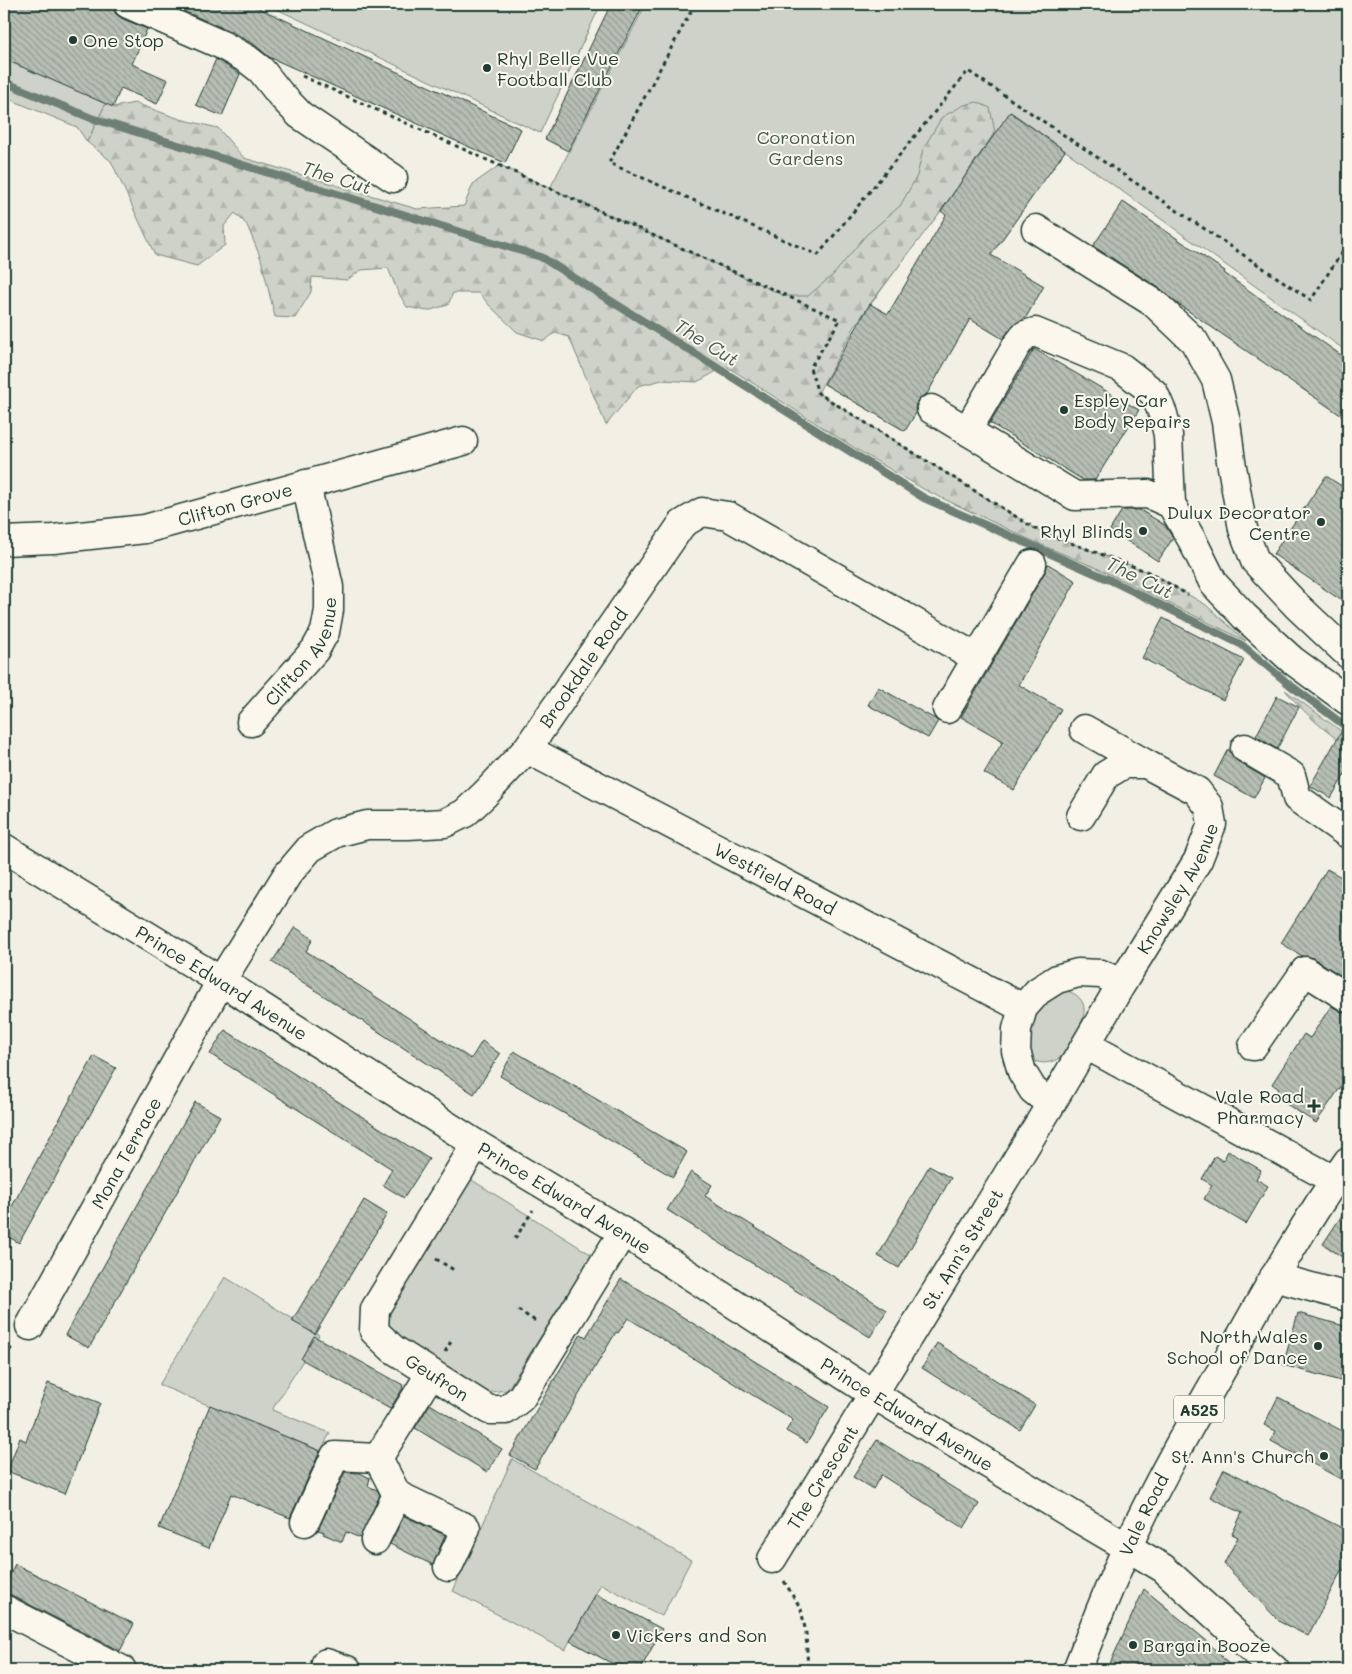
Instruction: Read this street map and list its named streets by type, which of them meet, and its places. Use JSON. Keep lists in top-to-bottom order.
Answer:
{
  "streets": {
    "street": [
      "Clifton Grove",
      "Clifton Avenue",
      "Brookdale Road",
      "Westfield Road",
      "Knowsley Avenue",
      "Prince Edward Avenue",
      "Mona Terrace",
      "St. Ann's Street",
      "Geufron",
      "A525",
      "The Crescent",
      "Vale Road"
    ]
  },
  "crossings": [
    ["Clifton Grove", "Clifton Avenue"],
    ["Brookdale Road", "Westfield Road"],
    ["Brookdale Road", "Prince Edward Avenue"],
    ["Brookdale Road", "Mona Terrace"],
    ["Prince Edward Avenue", "Mona Terrace"],
    ["Prince Edward Avenue", "St. Ann's Street"],
    ["Prince Edward Avenue", "Geufron"],
    ["Prince Edward Avenue", "The Crescent"],
    ["Prince Edward Avenue", "Vale Road"],
    ["St. Ann's Street", "The Crescent"]
  ],
  "water": ["The Cut"],
  "parks": ["Coronation Gardens"],
  "places": {
    "other": [
      "One Stop",
      "Rhyl Belle Vue Football Club",
      "Espley Car Body Repairs",
      "Dulux Decorator Centre",
      "Rhyl Blinds",
      "North Wales School of Dance",
      "St. Ann's Church",
      "Vickers and Son",
      "Bargain Booze"
    ],
    "health": ["Vale Road Pharmacy"]
  }
}
